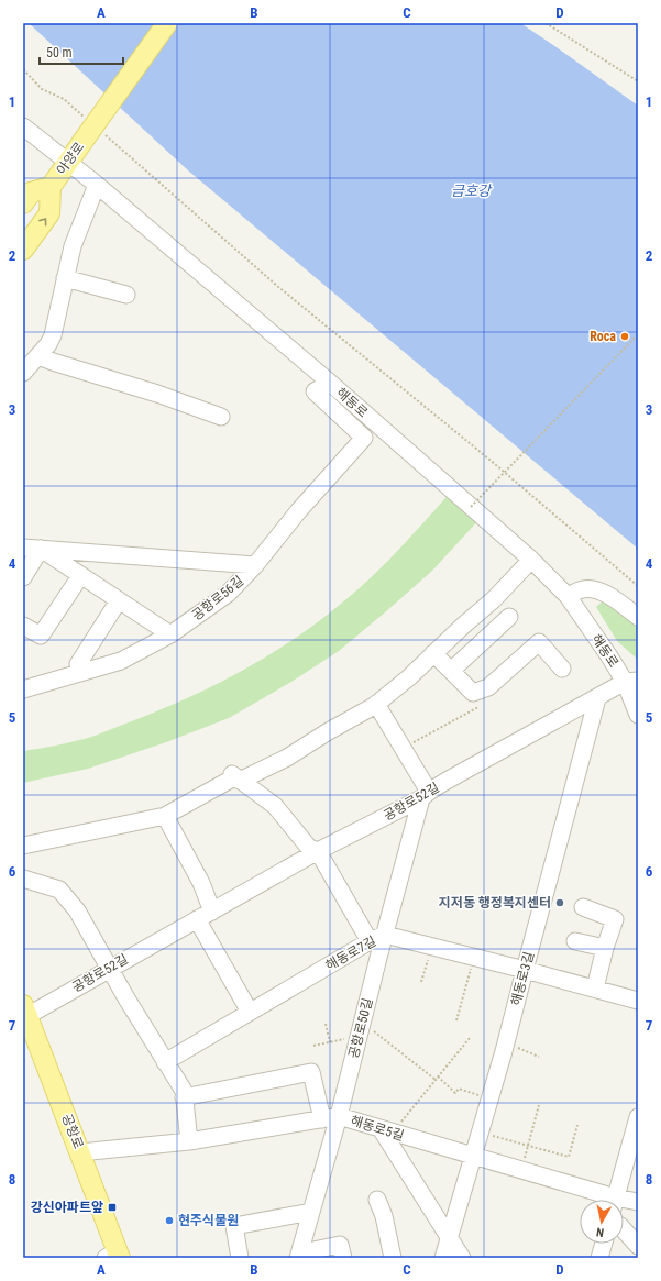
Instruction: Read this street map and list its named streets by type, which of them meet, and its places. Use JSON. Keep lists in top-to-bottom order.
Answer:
{
  "streets": {
    "main road": ["아양로", "공항로"],
    "street": [
      "해동로",
      "공항로56길",
      "공항로52길",
      "해동로7길",
      "해동로3길",
      "공항로50길",
      "해동로5길"
    ]
  },
  "crossings": [
    ["아양로", "해동로"],
    ["해동로", "공항로56길"],
    ["해동로", "공항로52길"],
    ["공항로52길", "해동로3길"],
    ["공항로52길", "공항로50길"],
    ["공항로52길", "공항로"],
    ["해동로7길", "해동로3길"],
    ["해동로7길", "공항로50길"],
    ["해동로3길", "해동로5길"],
    ["공항로50길", "해동로5길"],
    ["해동로5길", "공항로"]
  ],
  "water": ["금호강"],
  "places": {
    "other": ["Roca", "지저동 행정복지센터", "현주식물원"],
    "transit": ["강신아파트앞"]
  },
  "scale_bar": "50 m",
  "north": "bottom",
  "grid": {
    "columns": [
      "A",
      "B",
      "C",
      "D"
    ],
    "rows": [
      "1",
      "2",
      "3",
      "4",
      "5",
      "6",
      "7",
      "8"
    ]
  }
}
